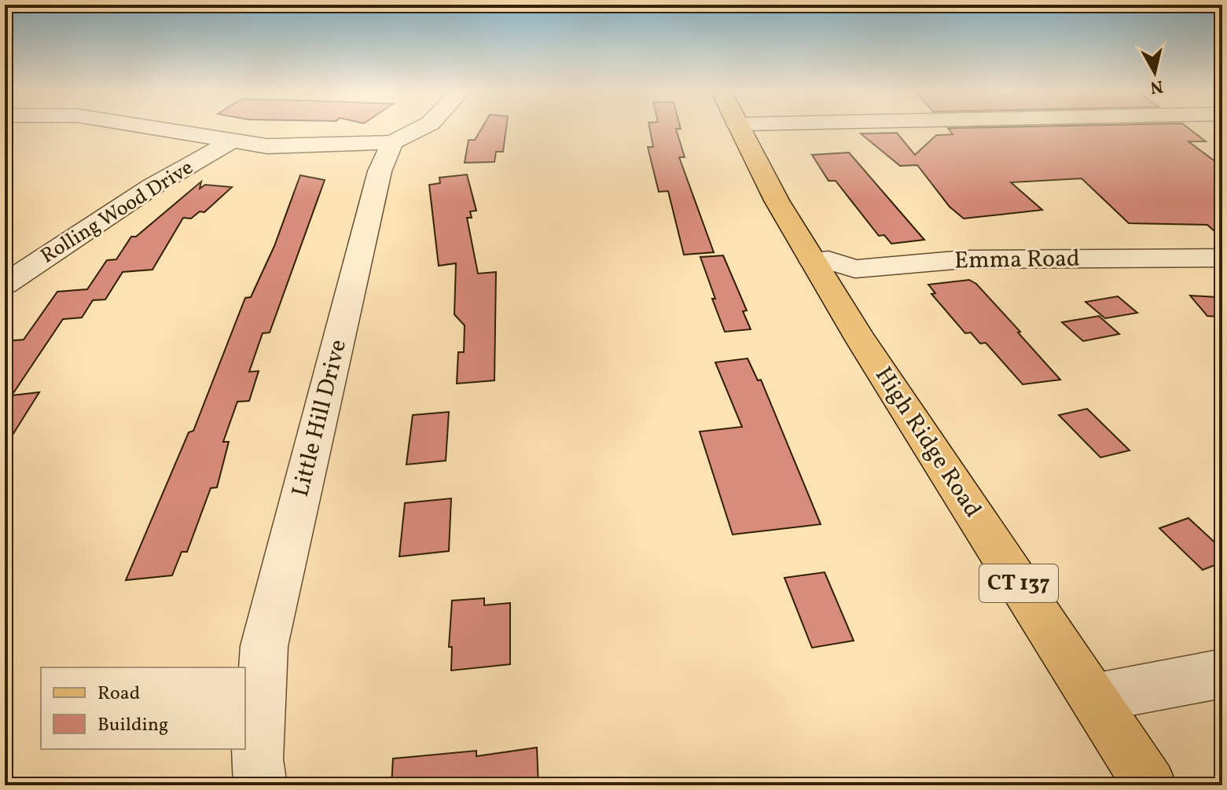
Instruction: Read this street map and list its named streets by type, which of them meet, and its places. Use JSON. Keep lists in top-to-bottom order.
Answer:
{
  "streets": {
    "main road": ["High Ridge Road", "CT 137"],
    "street": ["Rolling Wood Drive", "Emma Road", "Little Hill Drive"]
  },
  "crossings": [
    ["Emma Road", "High Ridge Road"]
  ],
  "legend": ["Road", "Building"],
  "north": "bottom"
}
